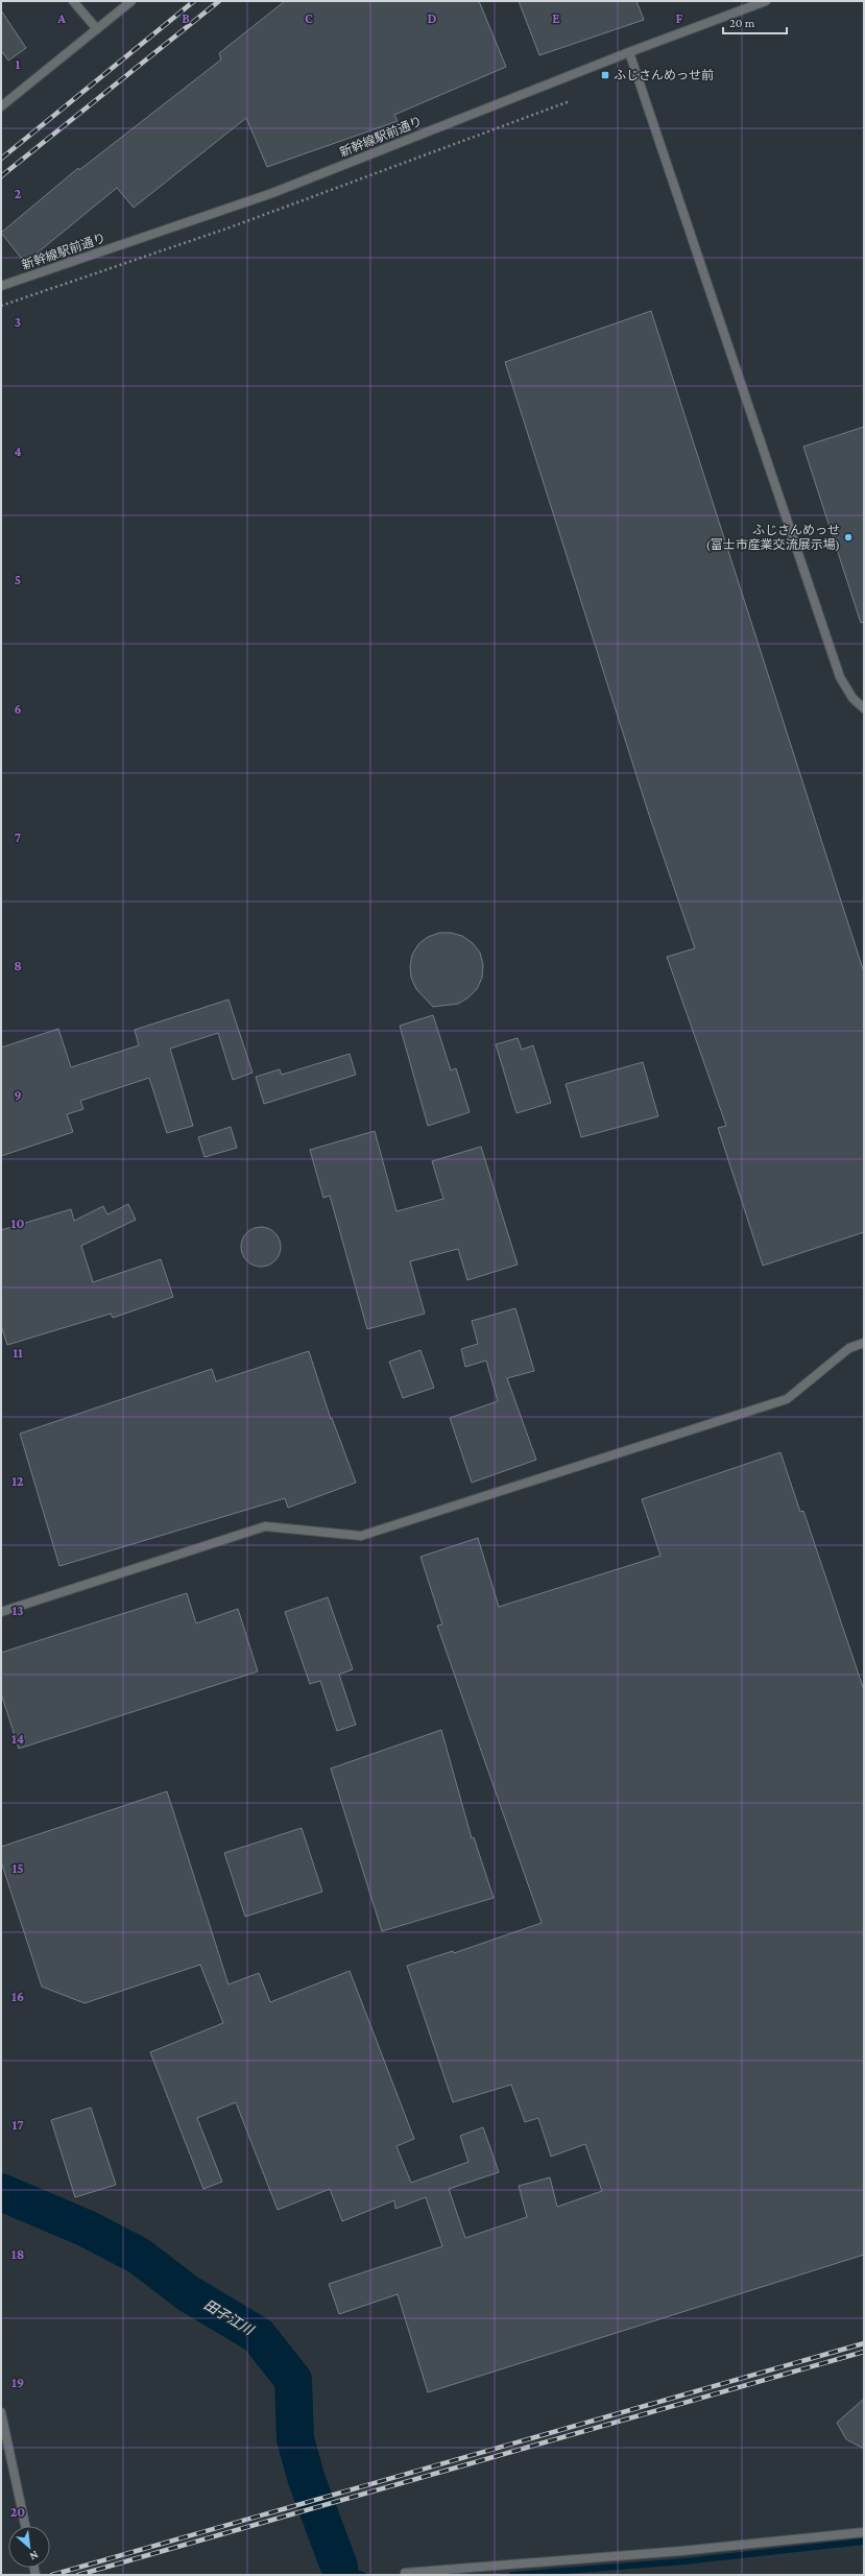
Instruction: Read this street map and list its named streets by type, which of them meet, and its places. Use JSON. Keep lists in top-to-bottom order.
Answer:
{
  "streets": {
    "street": ["新幹線駅前通り"]
  },
  "water": ["田子江川"],
  "places": {
    "transit": ["ふじさんめっせ前"],
    "other": ["ふじさんめっせ (富士市産業交流展示場)"]
  },
  "scale_bar": "20 m",
  "north": "bottom right",
  "grid": {
    "columns": [
      "A",
      "B",
      "C",
      "D",
      "E",
      "F"
    ],
    "rows": [
      "1",
      "2",
      "3",
      "4",
      "5",
      "6",
      "7",
      "8",
      "9",
      "10",
      "11",
      "12",
      "13",
      "14",
      "15",
      "16",
      "17",
      "18",
      "19",
      "20"
    ]
  }
}
